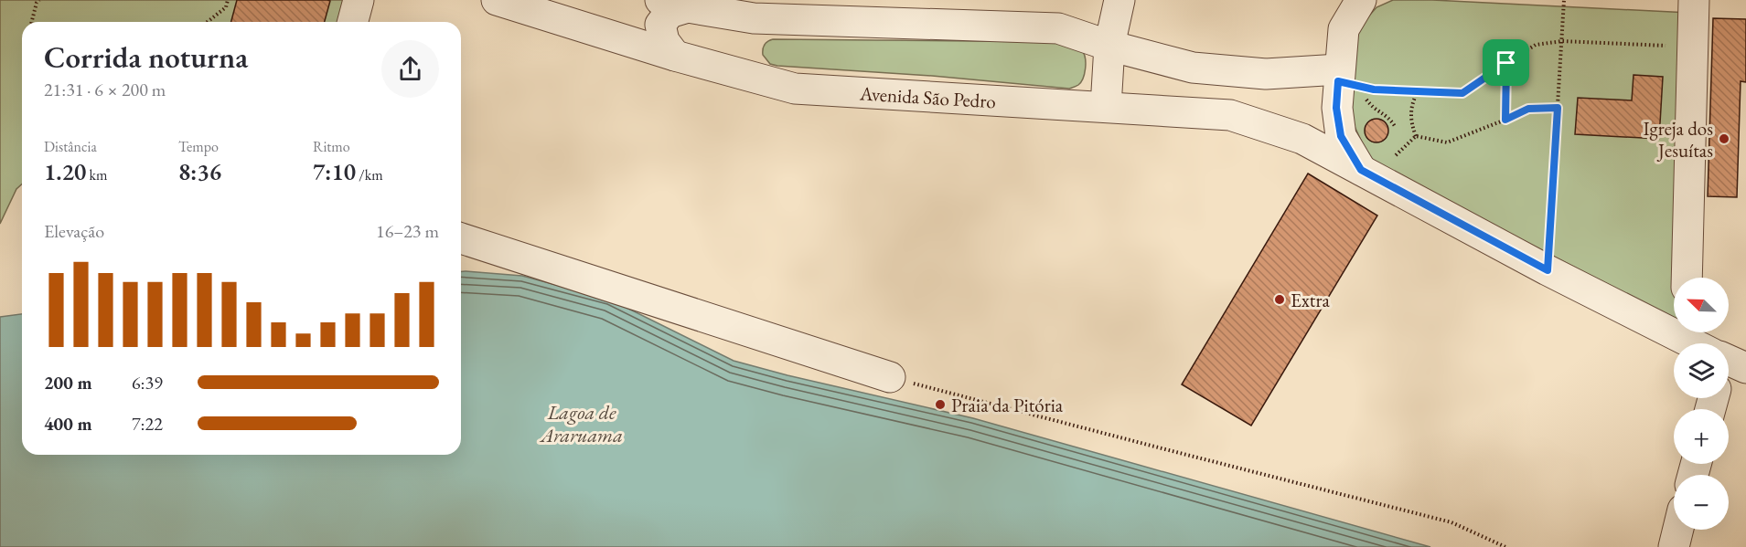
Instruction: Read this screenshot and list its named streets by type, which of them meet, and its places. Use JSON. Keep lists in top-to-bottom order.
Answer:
{
  "streets": {
    "street": ["Avenida São Pedro"]
  },
  "water": ["Lagoa de Araruama"],
  "places": ["Igreja dos Jesuítas", "Extra", "Praia da Pitória"],
  "north": "top left",
  "page": {
    "heading": ["Corrida noturna", "21:31 · 6 × 200 m"],
    "stats": [
      ["Distância", "1.20 km"],
      ["Tempo", "8:36"],
      ["Ritmo", "7:10 /km"]
    ],
    "chart": ["Elevação", "16–23 m"],
    "map_buttons": ["+", "−"],
    "list": [
      {
        "name": "200 m",
        "note": "6:39"
      },
      {
        "name": "400 m",
        "note": "7:22"
      }
    ]
  }
}
